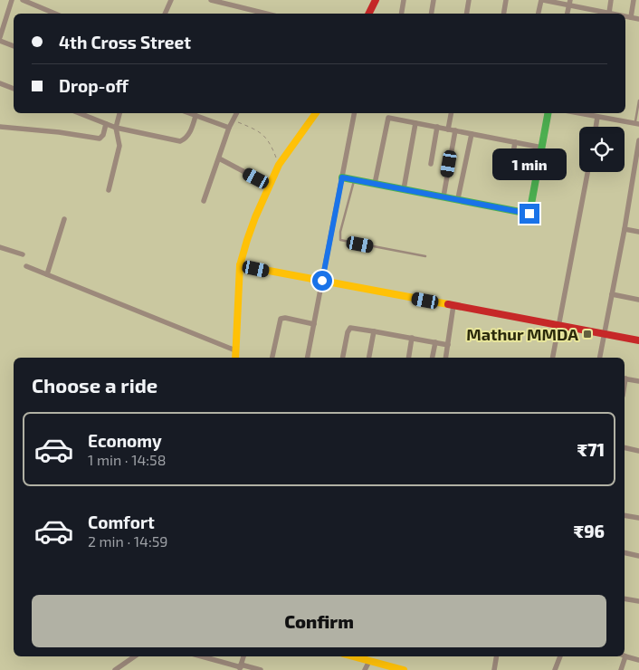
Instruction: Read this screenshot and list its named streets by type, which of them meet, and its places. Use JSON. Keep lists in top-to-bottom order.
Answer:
{
  "places": {
    "transit": ["Mathur MMDA"]
  },
  "page": {
    "banner": ["4th Cross Street", "Drop-off"],
    "bubble": "1 min",
    "heading": "Choose a ride",
    "list": [
      {
        "name": "Economy",
        "note": "1 min · 14:58",
        "value": "₹71"
      },
      {
        "name": "Comfort",
        "note": "2 min · 14:59",
        "value": "₹96"
      }
    ],
    "buttons": "Confirm"
  }
}
